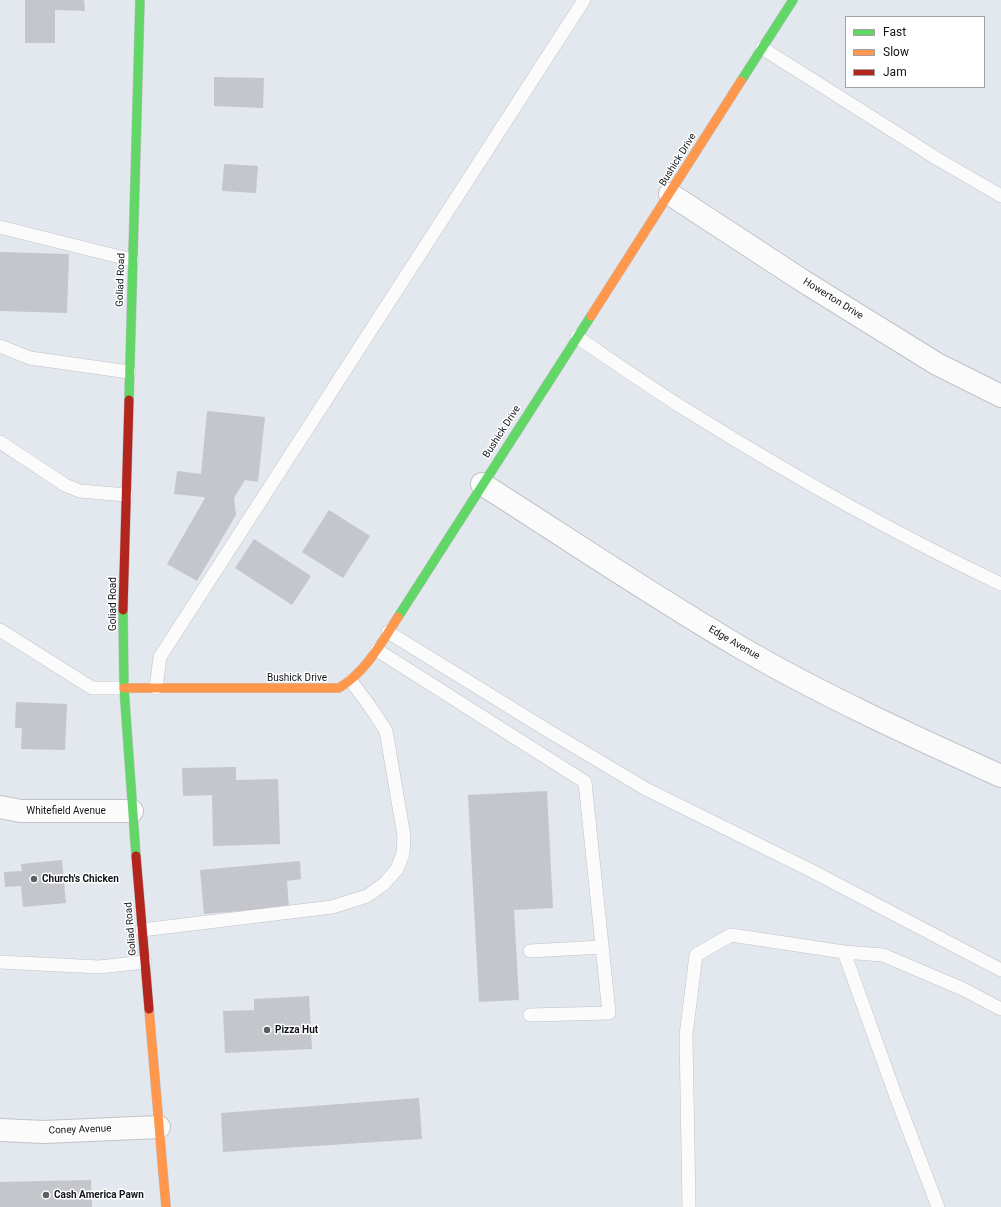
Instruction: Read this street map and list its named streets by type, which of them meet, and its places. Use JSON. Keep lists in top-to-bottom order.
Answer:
{
  "streets": {
    "main road": ["Bushick Drive", "Goliad Road"],
    "street": [
      "Howerton Drive",
      "Edge Avenue",
      "Whitefield Avenue",
      "Coney Avenue"
    ]
  },
  "crossings": [
    ["Bushick Drive", "Goliad Road"],
    ["Bushick Drive", "Howerton Drive"],
    ["Bushick Drive", "Edge Avenue"],
    ["Goliad Road", "Whitefield Avenue"],
    ["Goliad Road", "Coney Avenue"]
  ],
  "places": ["Church's Chicken", "Pizza Hut", "Cash America Pawn"],
  "legend": ["Fast", "Slow", "Jam"]
}
